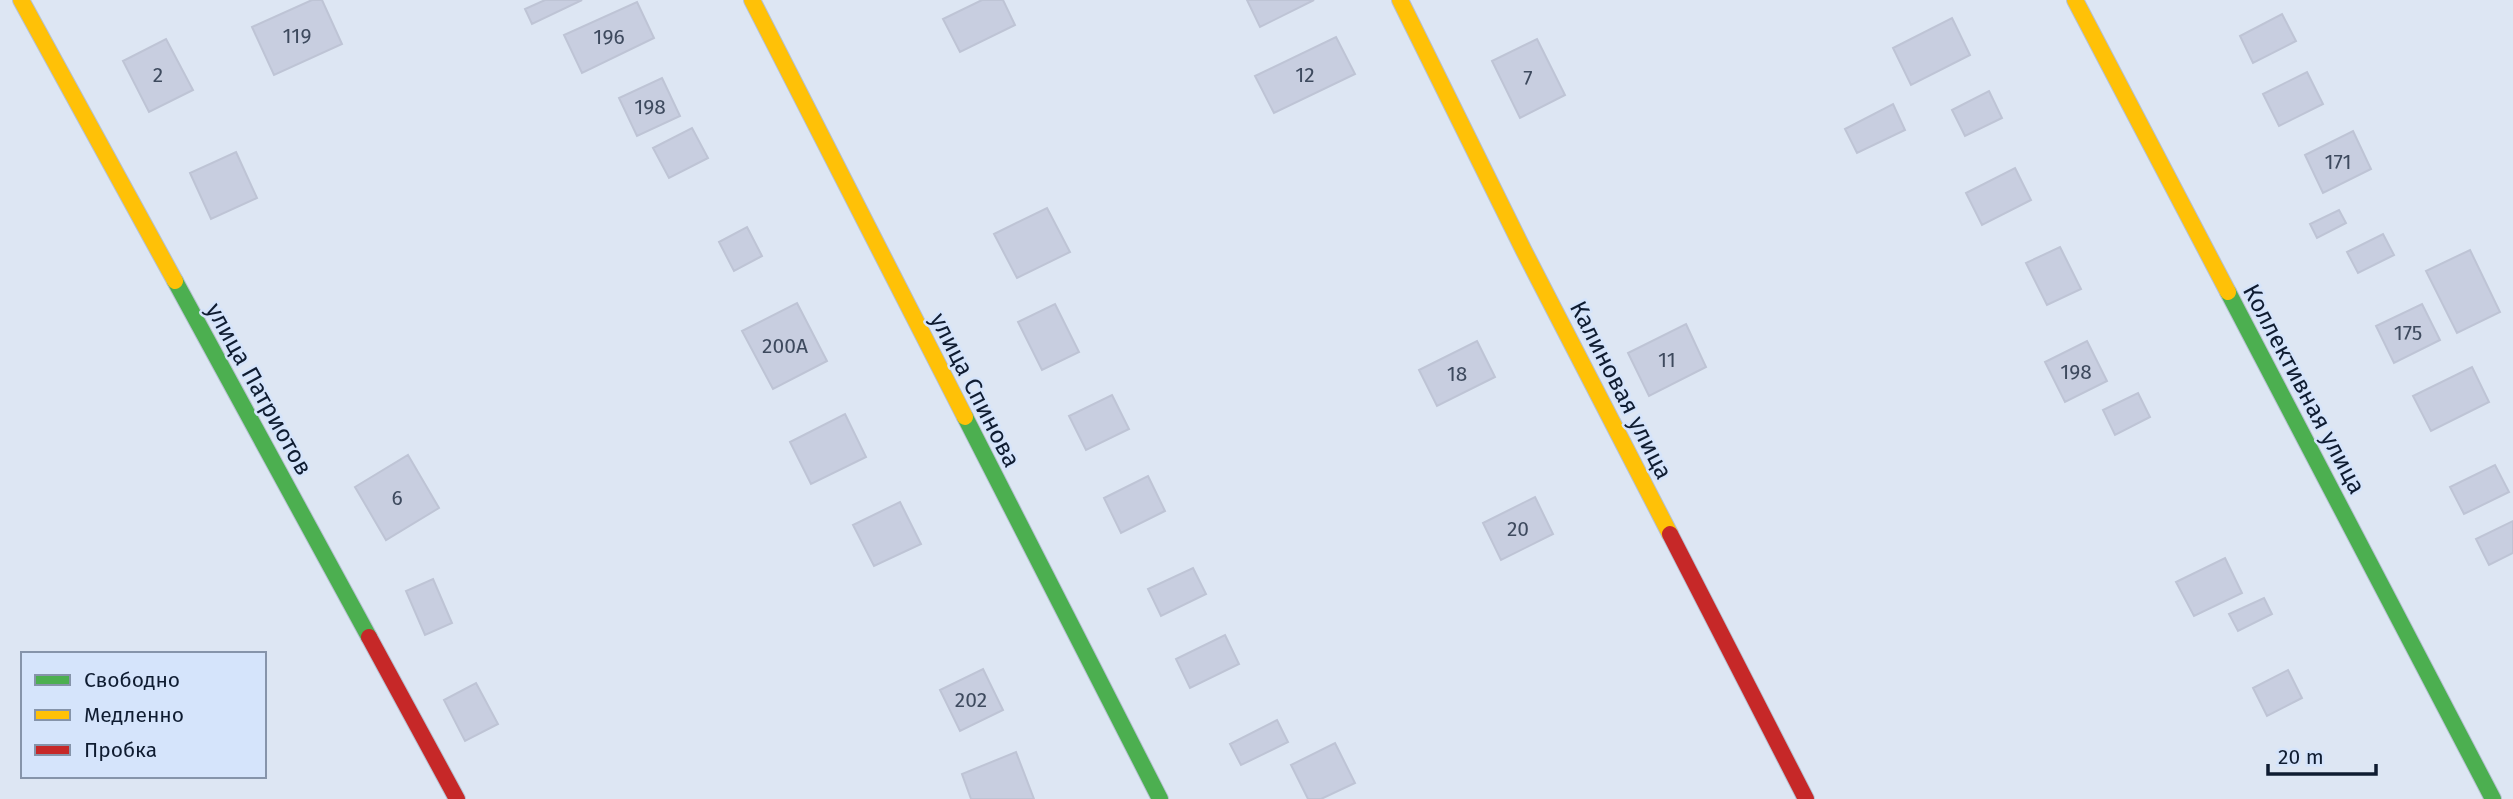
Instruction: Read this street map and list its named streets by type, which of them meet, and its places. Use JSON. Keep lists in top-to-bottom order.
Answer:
{
  "streets": {
    "street": [
      "улица Патриотов",
      "Коллективная улица",
      "улица Спинова",
      "Калиновая улица"
    ]
  },
  "house_numbers": [
    "119",
    "196",
    "2",
    "12",
    "7",
    "198",
    "171",
    "175",
    "200А",
    "11",
    "198",
    "18",
    "6",
    "20",
    "202"
  ],
  "legend": ["Свободно", "Медленно", "Пробка"],
  "scale_bar": "20 m"
}
